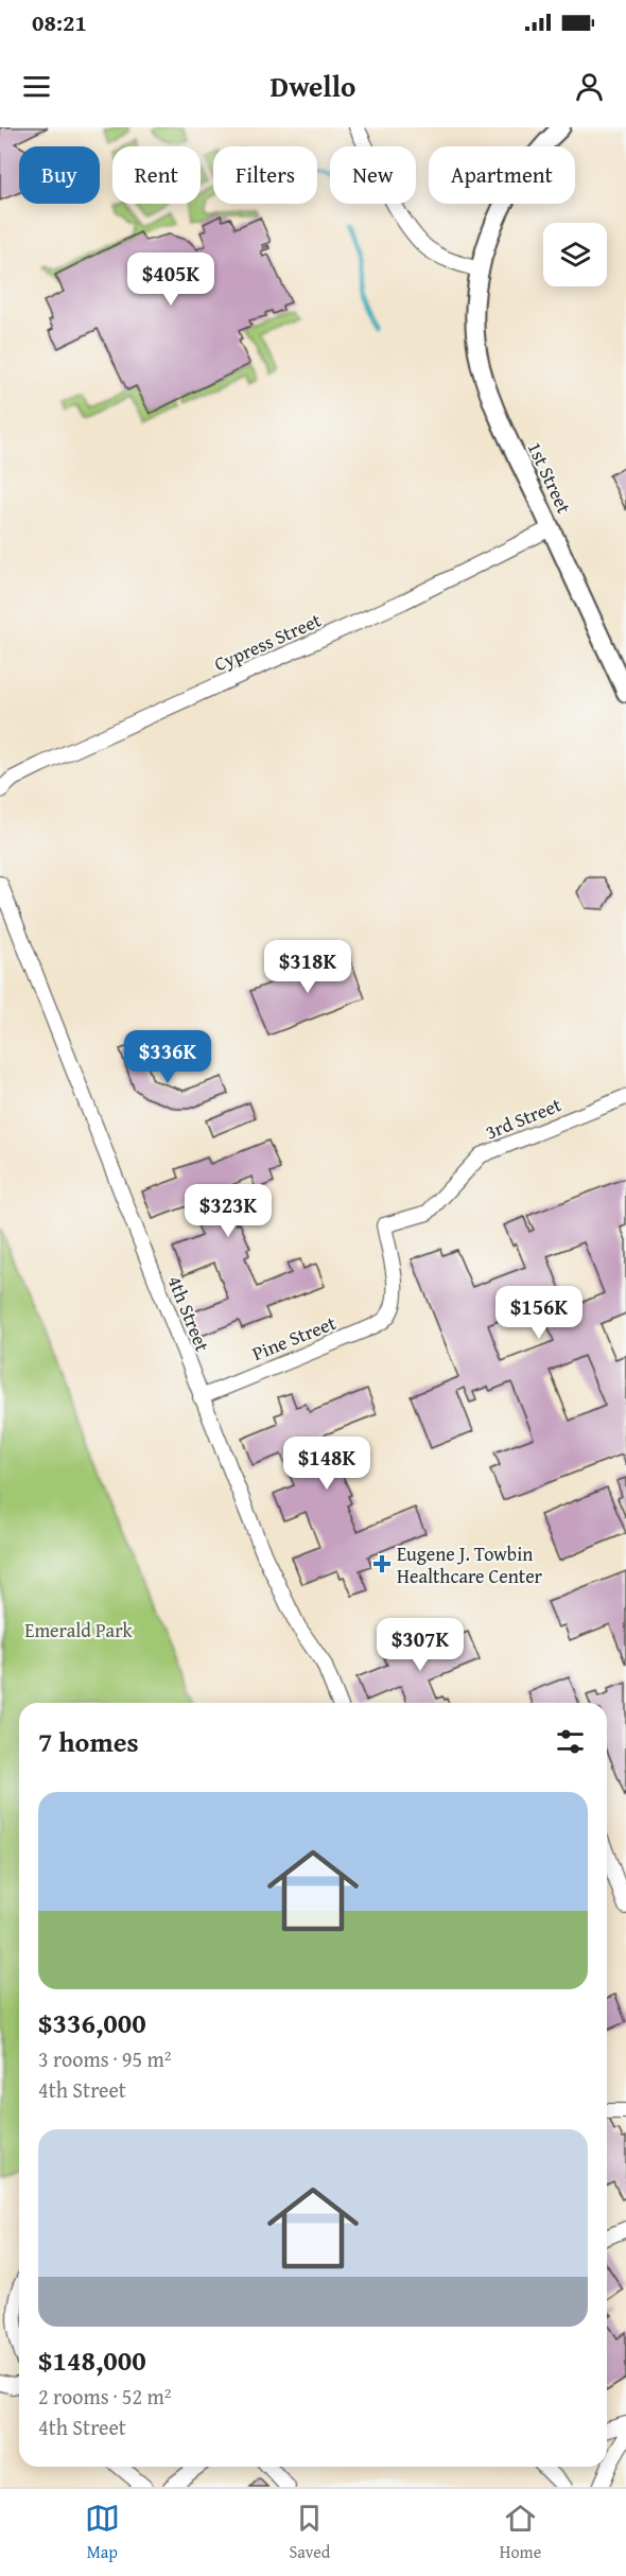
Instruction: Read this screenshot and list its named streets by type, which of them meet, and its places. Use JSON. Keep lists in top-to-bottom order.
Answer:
{
  "streets": {
    "street": [
      "1st Street",
      "Cypress Street",
      "3rd Street",
      "4th Street",
      "Pine Street"
    ]
  },
  "crossings": [
    ["1st Street", "Cypress Street"],
    ["3rd Street", "Pine Street"],
    ["4th Street", "Pine Street"]
  ],
  "parks": ["Emerald Park"],
  "places": {
    "health": ["Eugene J. Towbin Healthcare Center"]
  },
  "page": {
    "status": "08:21",
    "header": "Dwello",
    "chip": [
      "Buy",
      "Rent",
      "Filters",
      "New",
      "Apartment"
    ],
    "price": [
      "$405K",
      "$318K",
      "$336K",
      "$323K",
      "$156K",
      "$148K",
      "$307K"
    ],
    "heading": "7 homes",
    "list": [
      {
        "name": "$336,000",
        "note": "3 rooms · 95 m² · 4th Street"
      },
      {
        "name": "$148,000",
        "note": "2 rooms · 52 m² · 4th Street"
      }
    ],
    "tabs": ["Map", "Saved", "Home"]
  }
}
